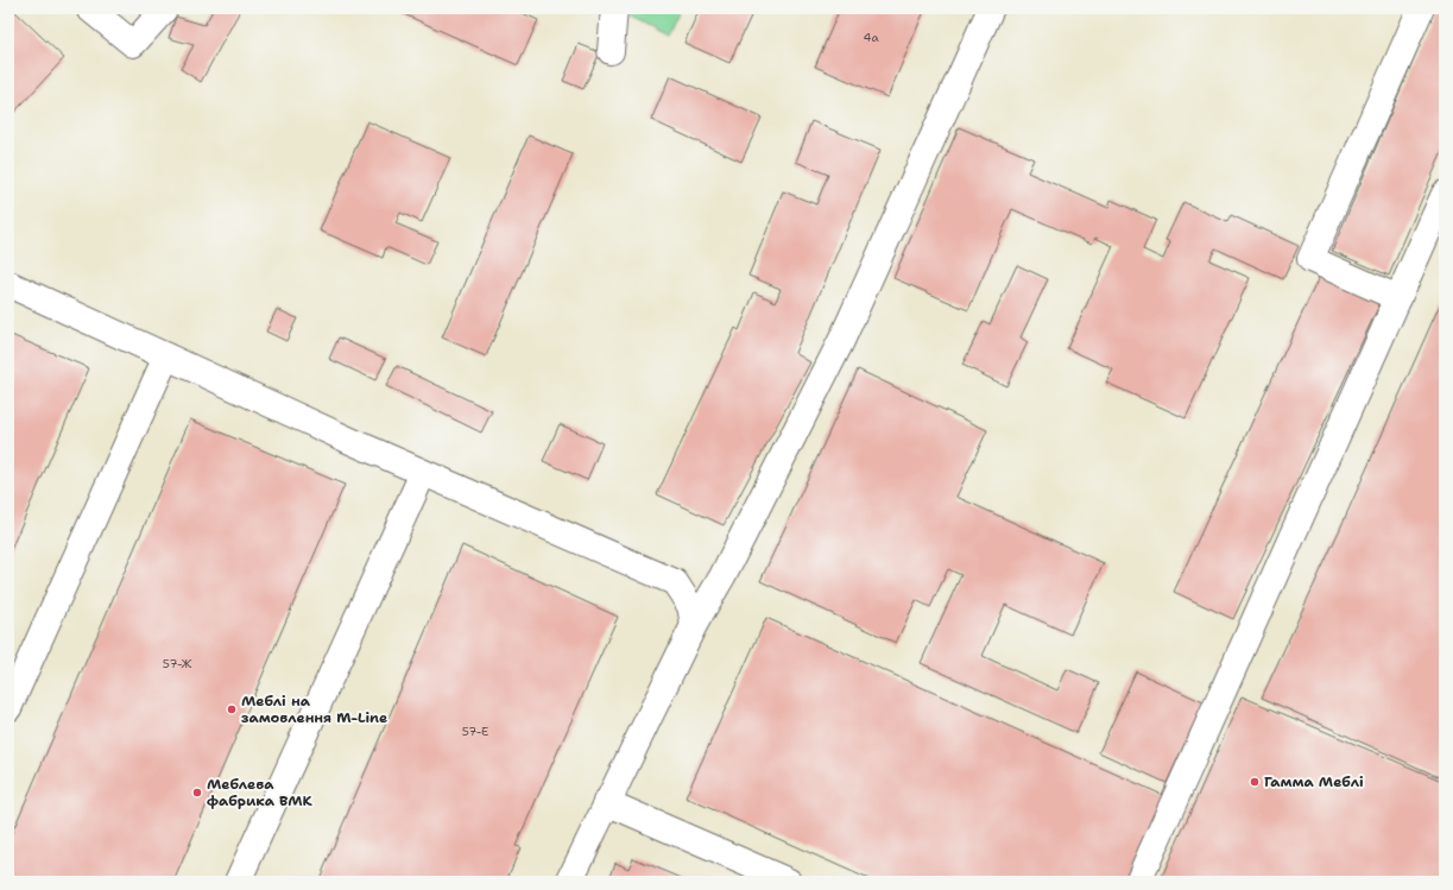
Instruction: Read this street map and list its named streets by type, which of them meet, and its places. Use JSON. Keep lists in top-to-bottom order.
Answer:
{
  "places": ["Меблі на замовлення M-Line", "Гамма Меблі", "Меблева фабрика ВМК"],
  "house_numbers": ["4а", "57-Ж", "57-Е"]
}
